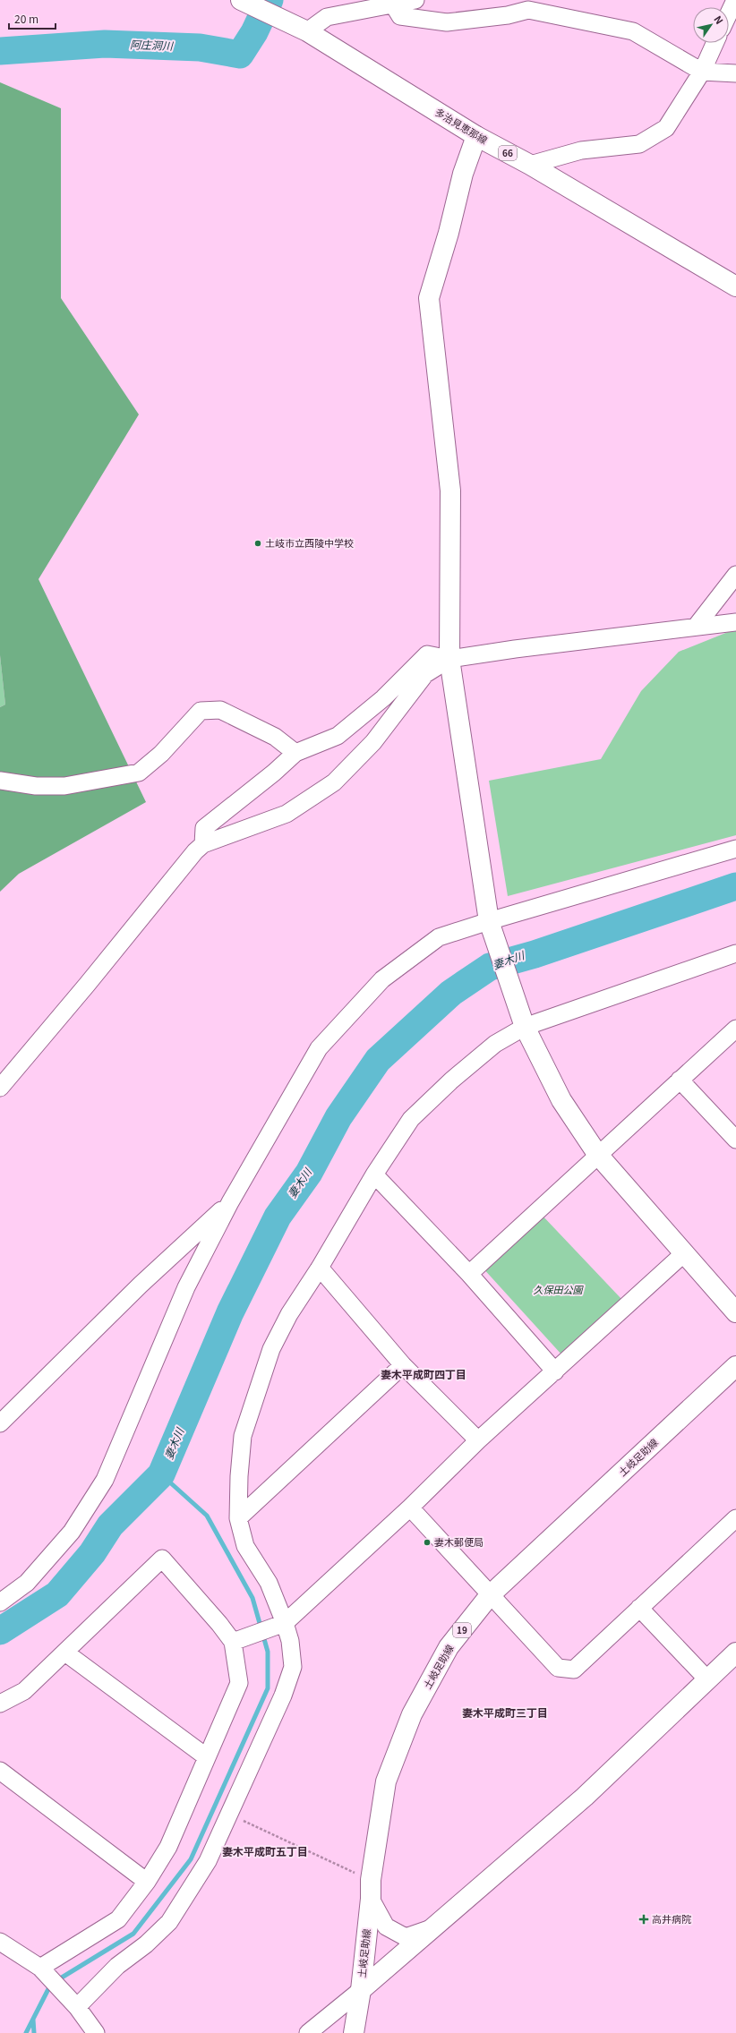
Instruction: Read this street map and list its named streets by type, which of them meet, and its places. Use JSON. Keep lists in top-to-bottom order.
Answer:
{
  "streets": {
    "street": [
      "多治見恵那線",
      "66",
      "土岐足助線",
      "19"
    ]
  },
  "districts": ["妻木平成町四丁目", "妻木平成町三丁目", "妻木平成町五丁目"],
  "water": ["阿庄洞川", "妻木川"],
  "parks": ["久保田公園"],
  "places": {
    "other": ["土岐市立西陵中学校", "妻木郵便局"],
    "health": ["高井病院"]
  },
  "scale_bar": "20 m",
  "north": "top right"
}
